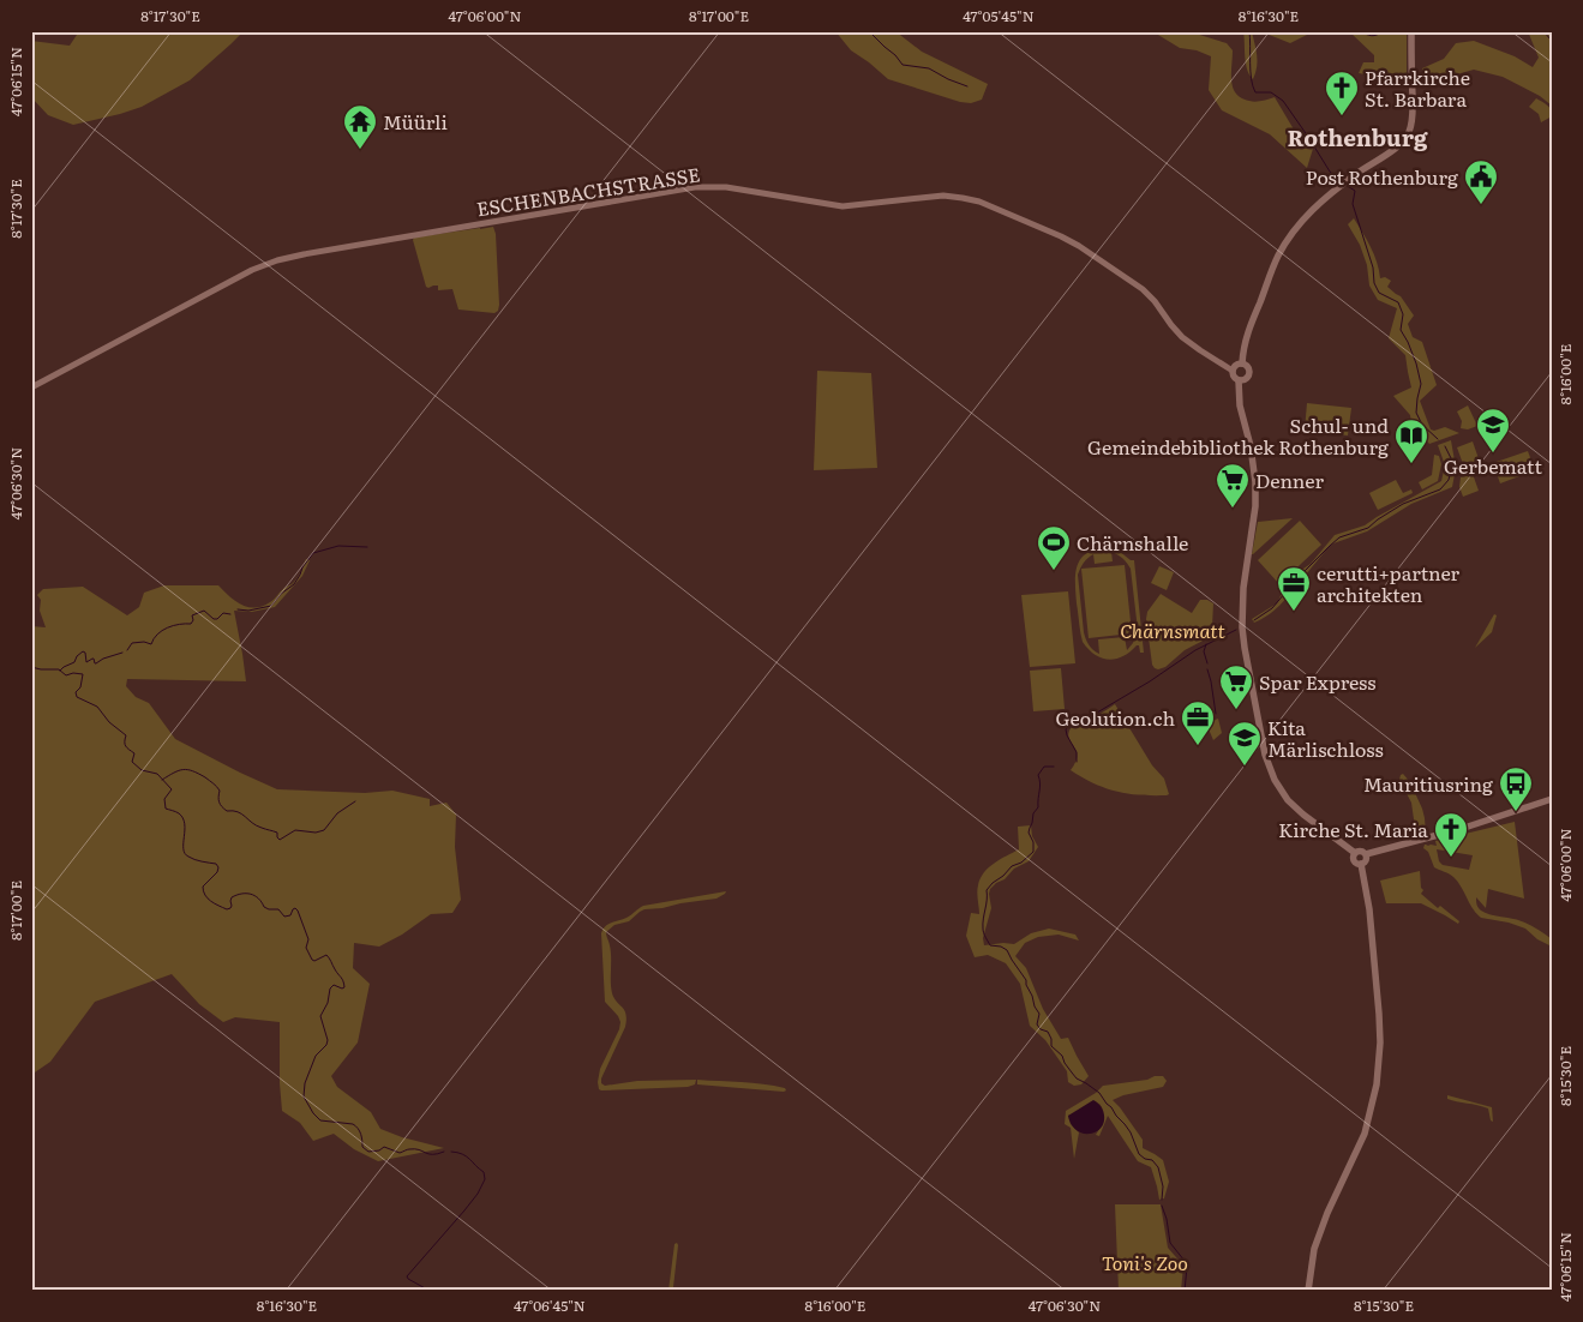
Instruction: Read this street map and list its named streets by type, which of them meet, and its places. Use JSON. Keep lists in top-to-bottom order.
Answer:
{
  "streets": {
    "street": ["ESCHENBACHSTRASSE"]
  },
  "districts": ["Rothenburg"],
  "parks": ["Chärnsmatt", "Toni's Zoo"],
  "places": {
    "church": ["Pfarrkirche St. Barbara", "Kirche St. Maria"],
    "temple": ["Müürli"],
    "public building": ["Post Rothenburg"],
    "school or university": ["Gerbematt", "Kita Märlischloss"],
    "library": ["Schul- und Gemeindebibliothek Rothenburg"],
    "supermarket": ["Denner", "Spar Express"],
    "sports": ["Chärnshalle"],
    "office": ["cerutti+partner architekten", "Geolution.ch"],
    "bus stop": ["Mauritiusring"]
  },
  "coordinates": [
    "8°17'30\"E",
    "47°06'00\"N",
    "8°17'00\"E",
    "47°05'45\"N",
    "8°16'30\"E",
    "47°06'15\"N",
    "8°16'00\"E",
    "47°06'30\"N",
    "8°15'30\"E",
    "47°06'45\"N"
  ]
}
